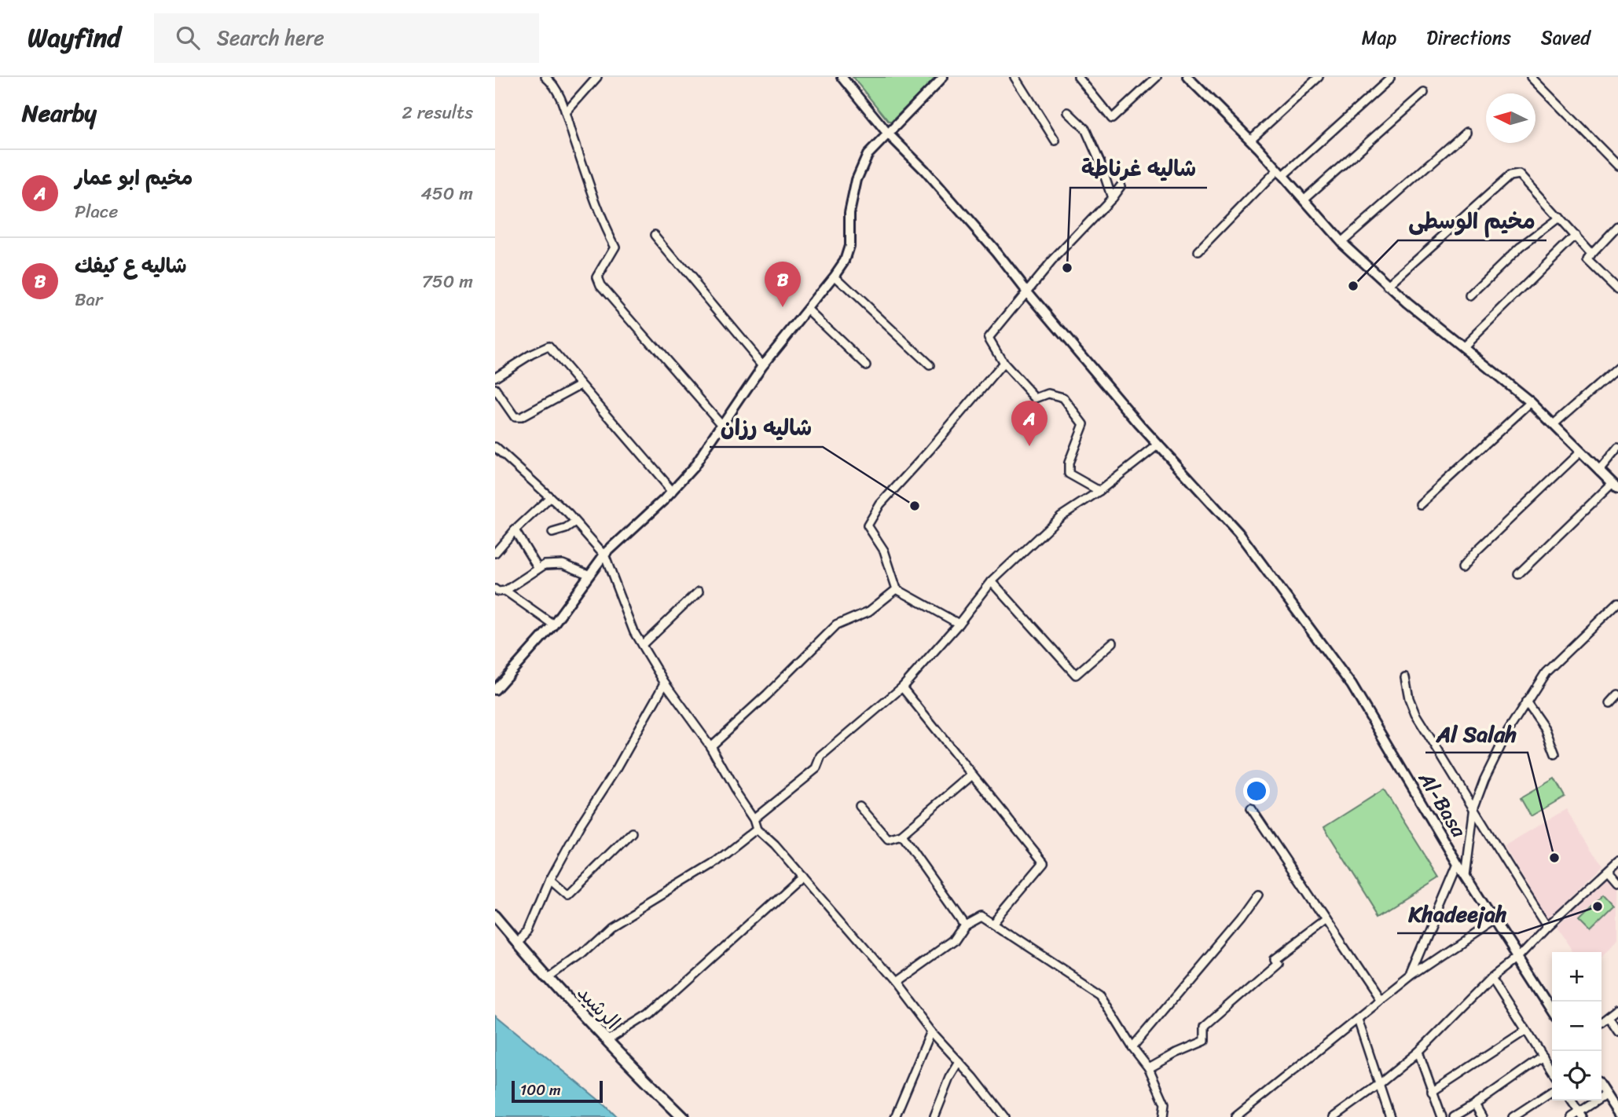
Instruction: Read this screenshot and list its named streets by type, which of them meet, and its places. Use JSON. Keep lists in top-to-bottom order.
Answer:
{
  "streets": {
    "main road": ["الرشيد"],
    "street": ["Al-Basa"]
  },
  "places": [
    "شاليه غرناطة",
    "مخيم الوسطى",
    "شاليه رزان",
    "Al Salah",
    "Khadeejah"
  ],
  "scale_bar": "100 m",
  "north": "left",
  "page": {
    "header": "Wayfind",
    "search": "Search here",
    "nav": ["Map", "Directions", "Saved"],
    "heading": ["Nearby", "2 results"],
    "list": [
      {
        "mark": "A",
        "name": "مخيم ابو عمار",
        "note": "Place",
        "value": "450 m"
      },
      {
        "mark": "B",
        "name": "شاليه ع كيفك",
        "note": "Bar",
        "value": "750 m"
      }
    ],
    "pins": ["B", "A"],
    "map_buttons": ["+", "−"],
    "scale": "100 m"
  }
}
